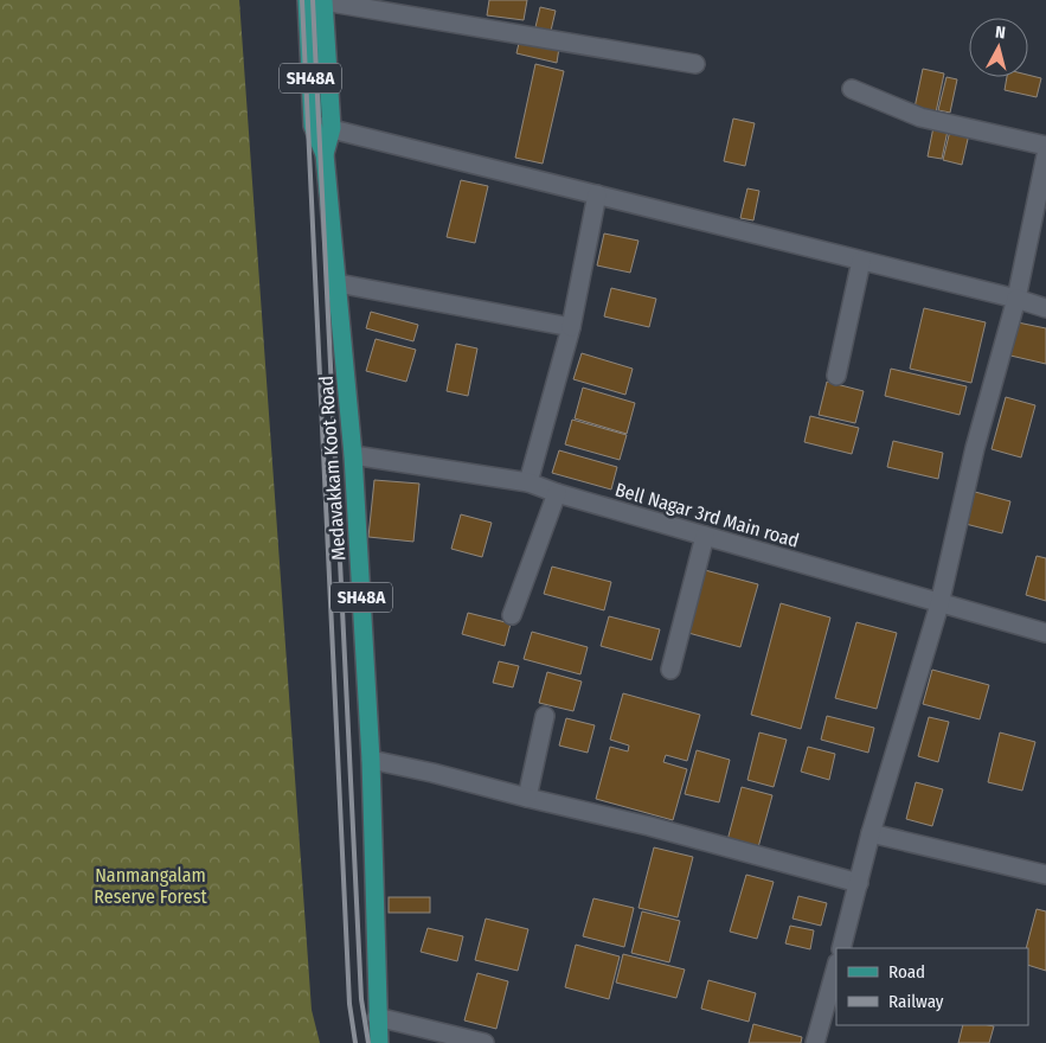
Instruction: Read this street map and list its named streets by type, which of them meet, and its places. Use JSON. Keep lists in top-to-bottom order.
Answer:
{
  "streets": {
    "main road": ["SH48A", "Medavakkam Koot Road"],
    "street": ["Bell Nagar 3rd Main road"]
  },
  "crossings": [
    ["SH48A", "Medavakkam Koot Road"],
    ["Medavakkam Koot Road", "Bell Nagar 3rd Main road"]
  ],
  "parks": ["Nanmangalam Reserve Forest"],
  "legend": ["Road", "Railway"],
  "north": "top"
}
